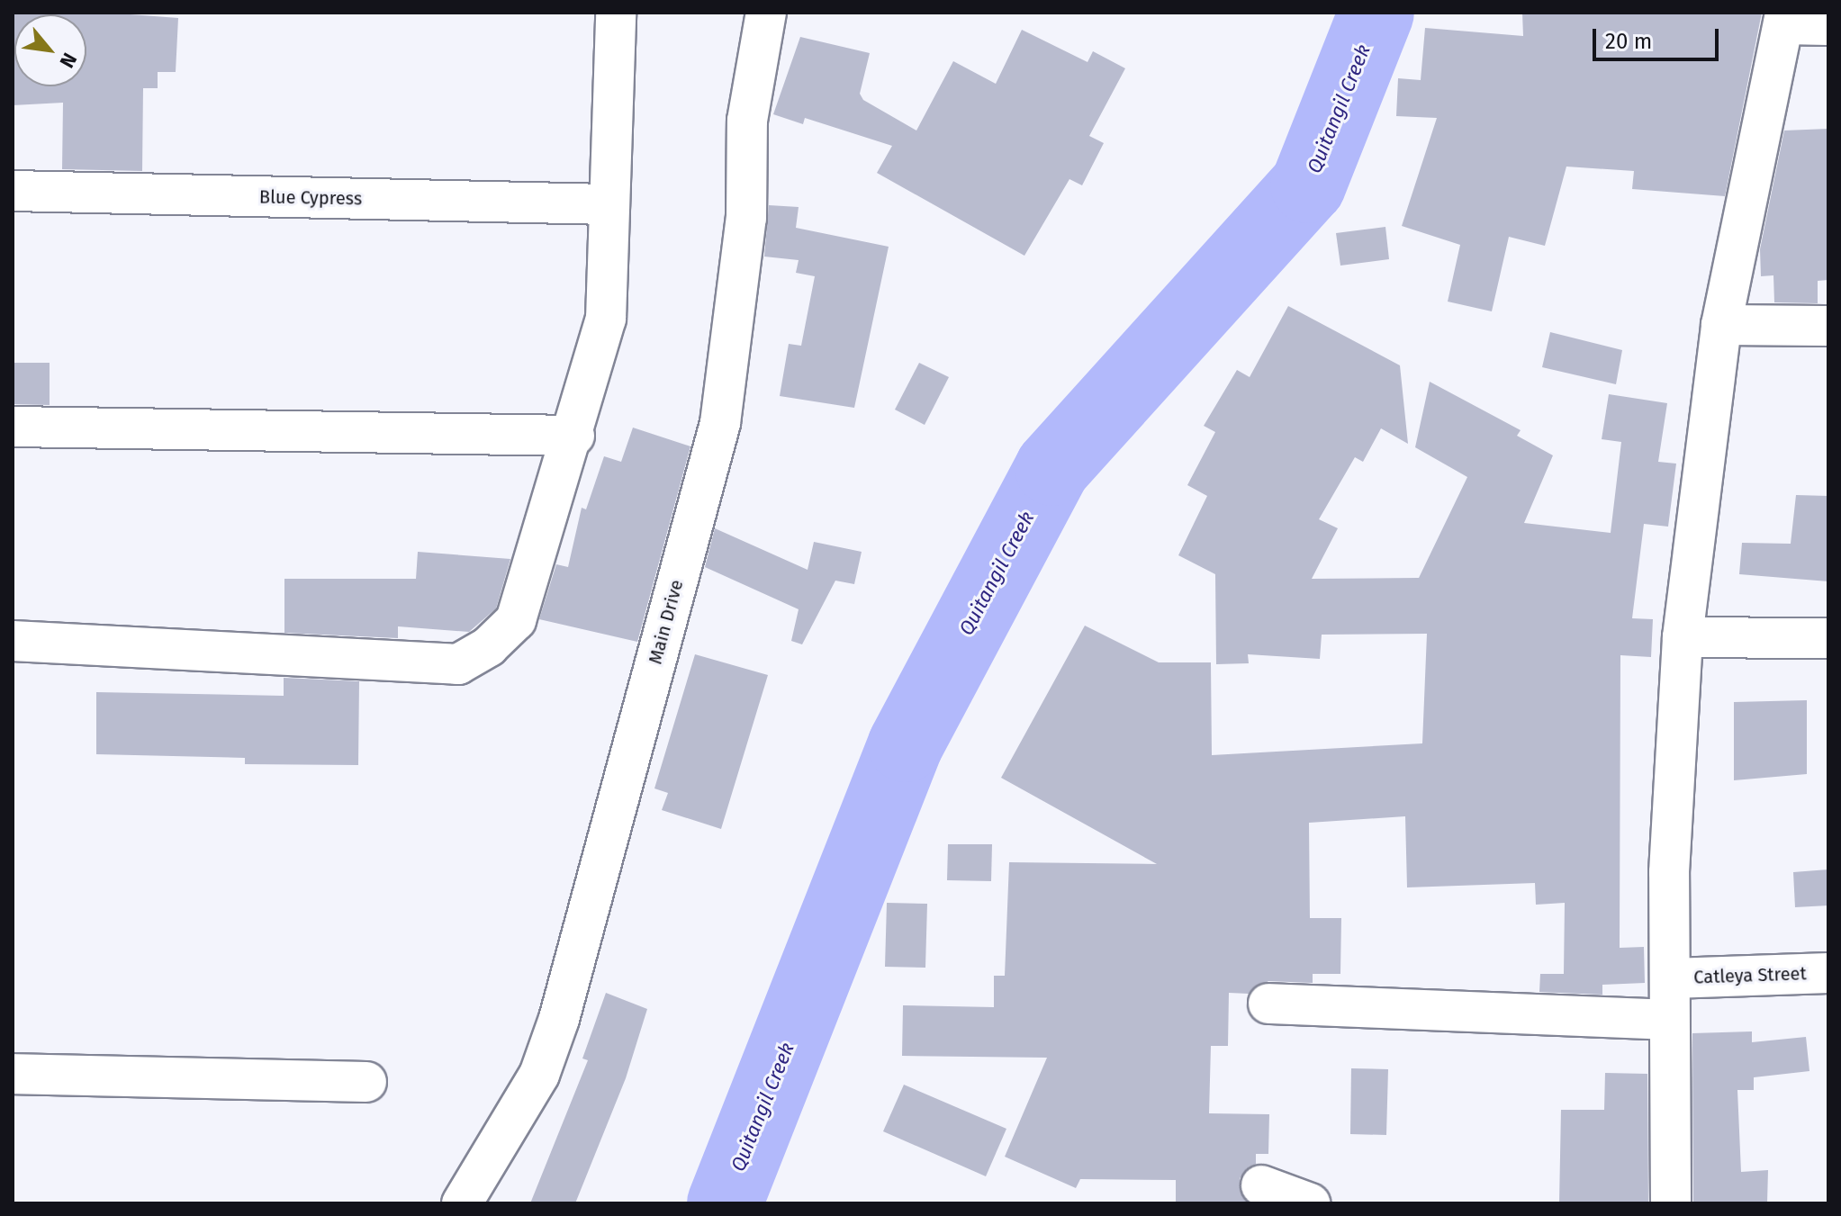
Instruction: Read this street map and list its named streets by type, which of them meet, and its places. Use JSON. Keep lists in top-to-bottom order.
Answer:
{
  "streets": {
    "street": ["Blue Cypress", "Main Drive", "Catleya Street"]
  },
  "water": ["Quitangil Creek"],
  "scale_bar": "20 m",
  "north": "bottom right"
}
